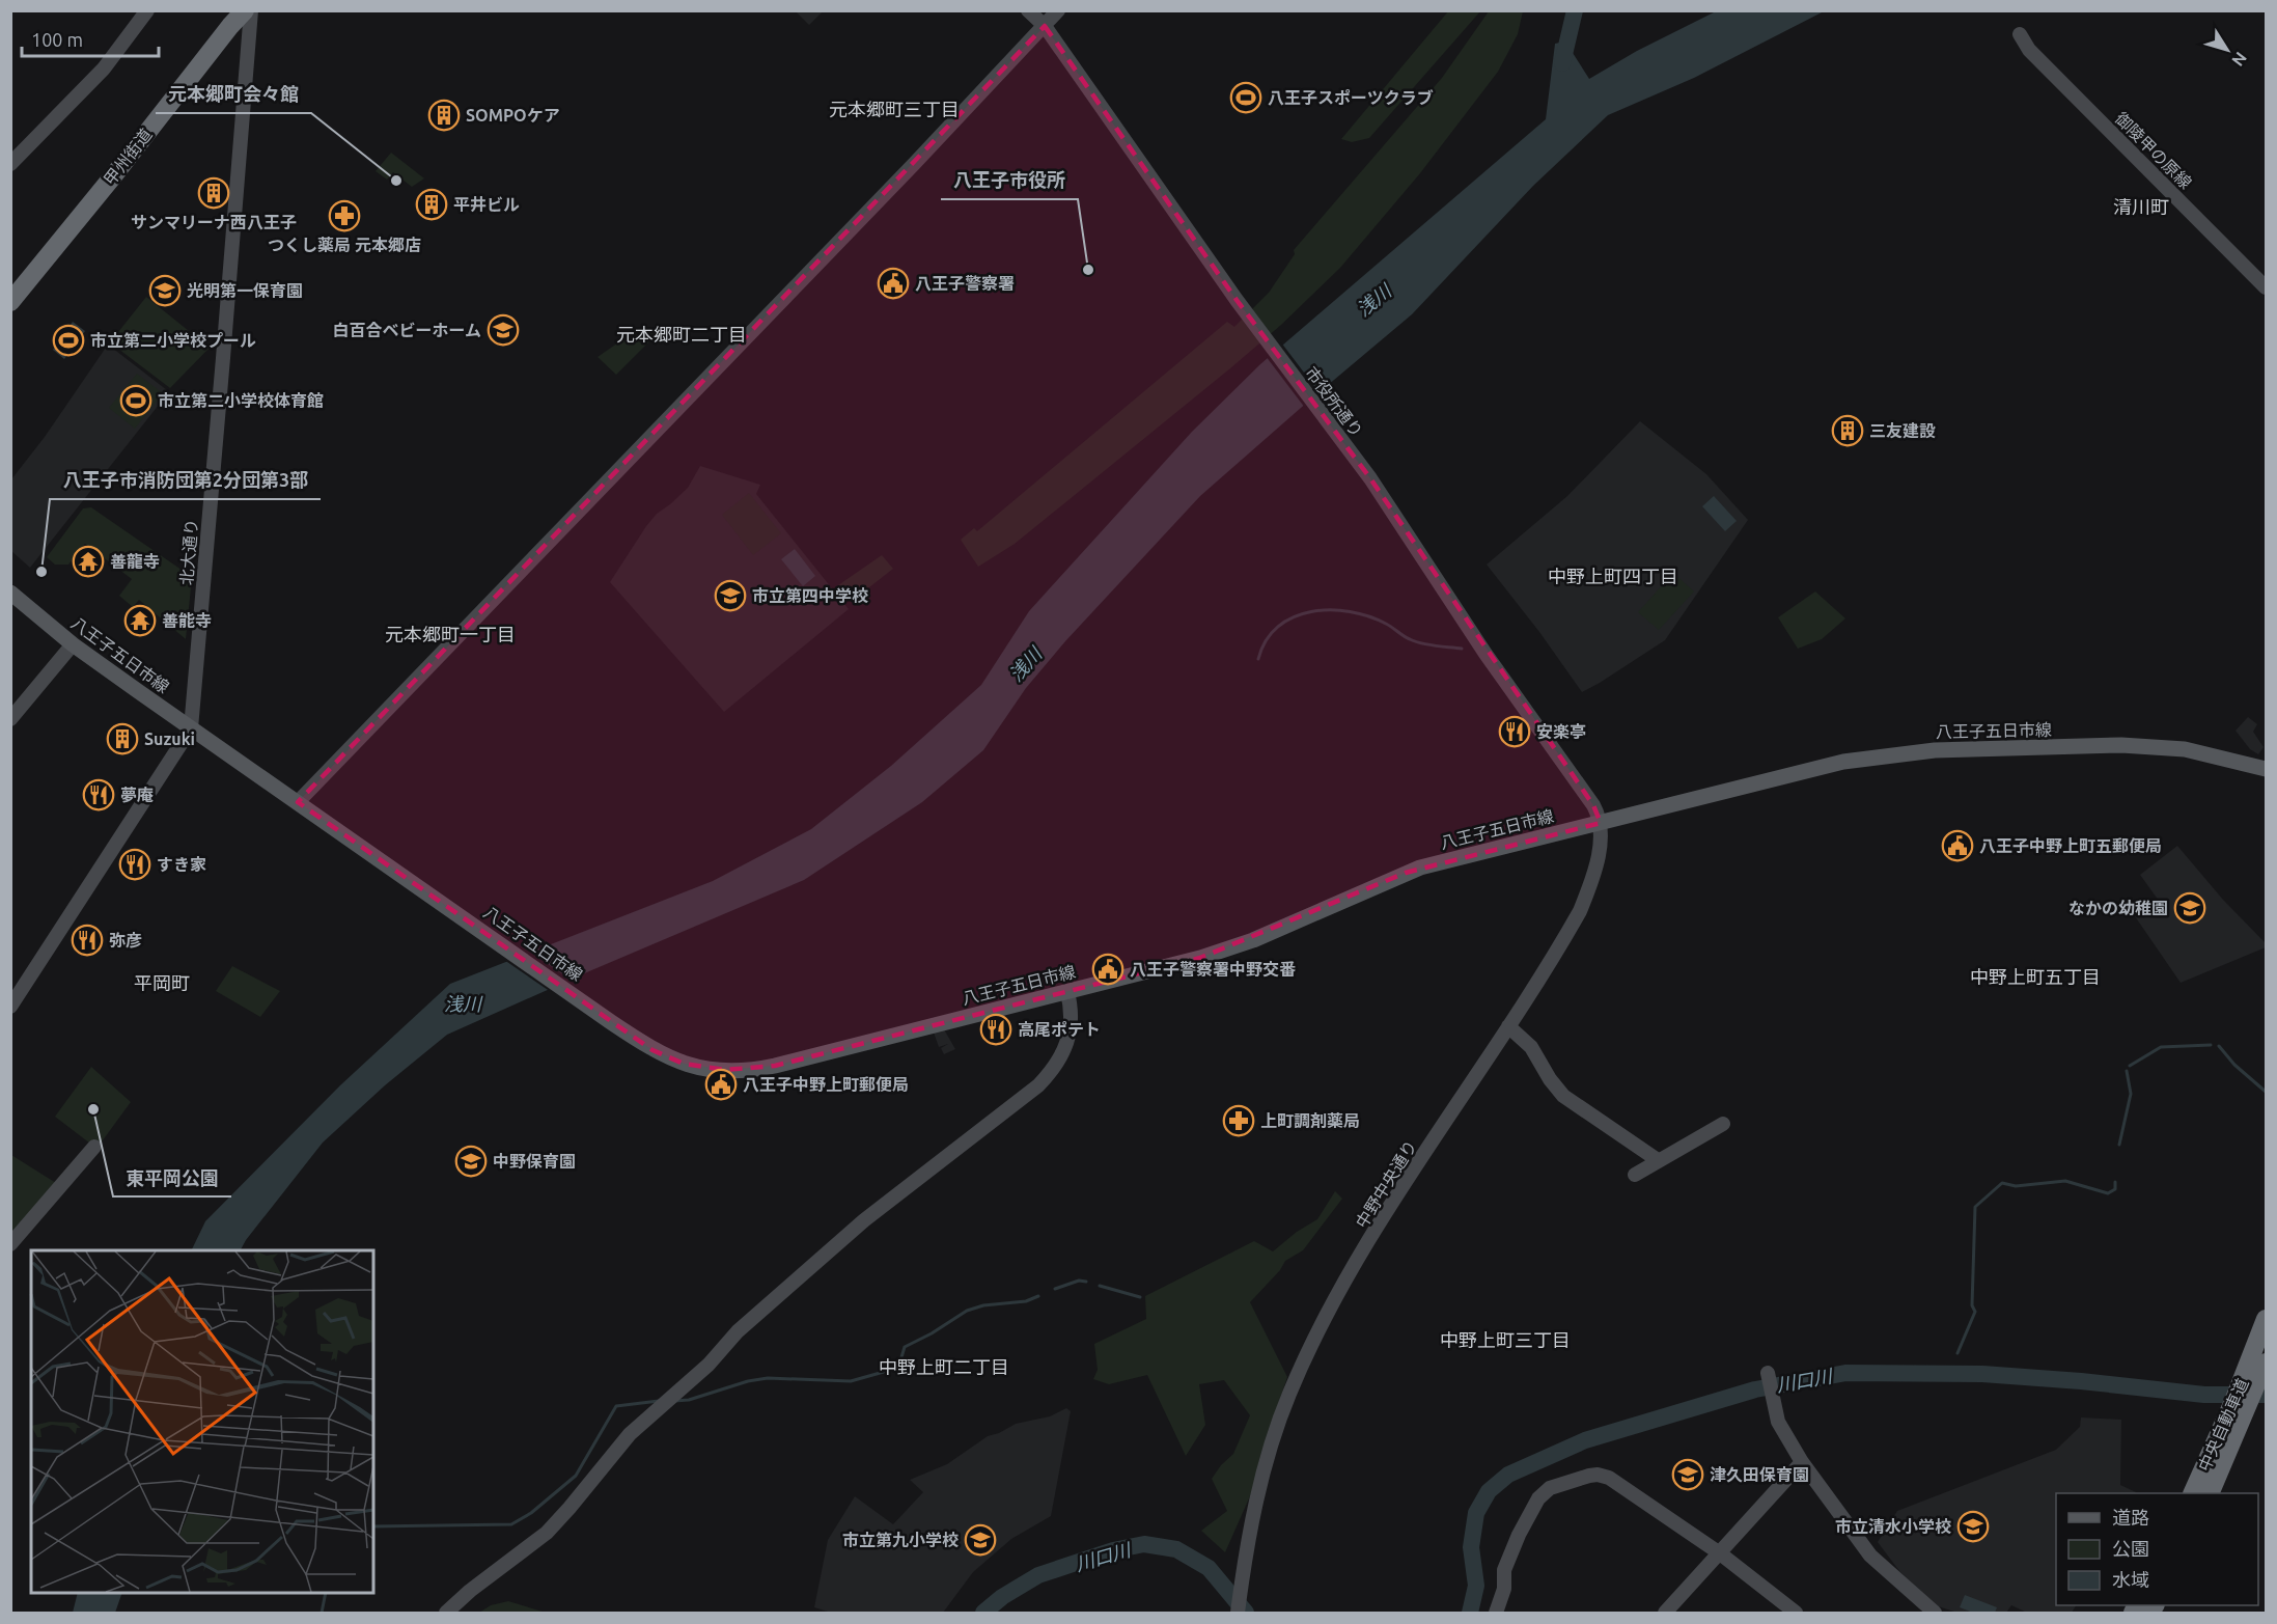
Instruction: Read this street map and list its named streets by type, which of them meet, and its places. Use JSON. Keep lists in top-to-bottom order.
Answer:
{
  "streets": {
    "highway": ["甲州街道", "中央自動車道"],
    "main road": ["八王子五日市線"],
    "street": [
      "御陵甲の原線",
      "市役所通り",
      "北大通り",
      "中野中央通り"
    ]
  },
  "crossings": [
    ["市役所通り", "八王子五日市線"],
    ["市役所通り", "中野中央通り"],
    ["北大通り", "八王子五日市線"],
    ["八王子五日市線", "中野中央通り"]
  ],
  "districts": [
    "元本郷町三丁目",
    "清川町",
    "元本郷町二丁目",
    "中野上町四丁目",
    "元本郷町一丁目",
    "中野上町五丁目",
    "平岡町",
    "中野上町三丁目",
    "中野上町二丁目"
  ],
  "water": ["浅川", "川口川"],
  "places": {
    "sports": ["八王子スポーツクラブ", "市立第二小学校プール", "市立第二小学校体育館"],
    "building": [
      "SOMPOケア",
      "サンマリーナ西八王子",
      "平井ビル",
      "三友建設",
      "Suzuki"
    ],
    "other": [
      "元本郷町会々館",
      "八王子市役所",
      "八王子市消防団第2分団第3部",
      "東平岡公園"
    ],
    "pharmacy": ["つくし薬局 元本郷店", "上町調剤薬局"],
    "public building": [
      "八王子警察署",
      "八王子中野上町五郵便局",
      "八王子警察署中野交番",
      "八王子中野上町郵便局"
    ],
    "school or university": [
      "光明第一保育園",
      "白百合ベビーホーム",
      "市立第四中学校",
      "なかの幼稚園",
      "中野保育園",
      "津久田保育園",
      "市立清水小学校",
      "市立第九小学校"
    ],
    "temple": ["善龍寺", "善能寺"],
    "restaurant": [
      "安楽亭",
      "夢庵",
      "すき家",
      "弥彦",
      "高尾ポテト"
    ]
  },
  "legend": ["道路", "公園", "水域"],
  "scale_bar": "100 m",
  "north": "bottom right"
}
